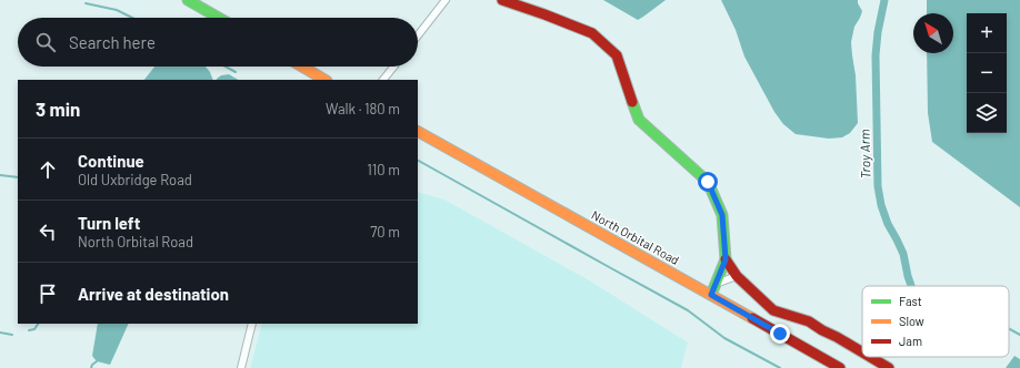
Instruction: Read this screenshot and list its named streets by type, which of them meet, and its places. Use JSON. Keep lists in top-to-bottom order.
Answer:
{
  "streets": {
    "street": ["North Orbital Road"]
  },
  "water": ["Troy Arm"],
  "legend": ["Fast", "Slow", "Jam"],
  "north": "top left",
  "page": {
    "map_buttons": ["+", "−"],
    "search": "Search here",
    "heading": ["3 min", "Walk · 180 m"],
    "list": [
      ["Continue", "Old Uxbridge Road", "110 m"],
      ["Turn left", "North Orbital Road", "70 m"],
      "Arrive at destination"
    ]
  }
}
